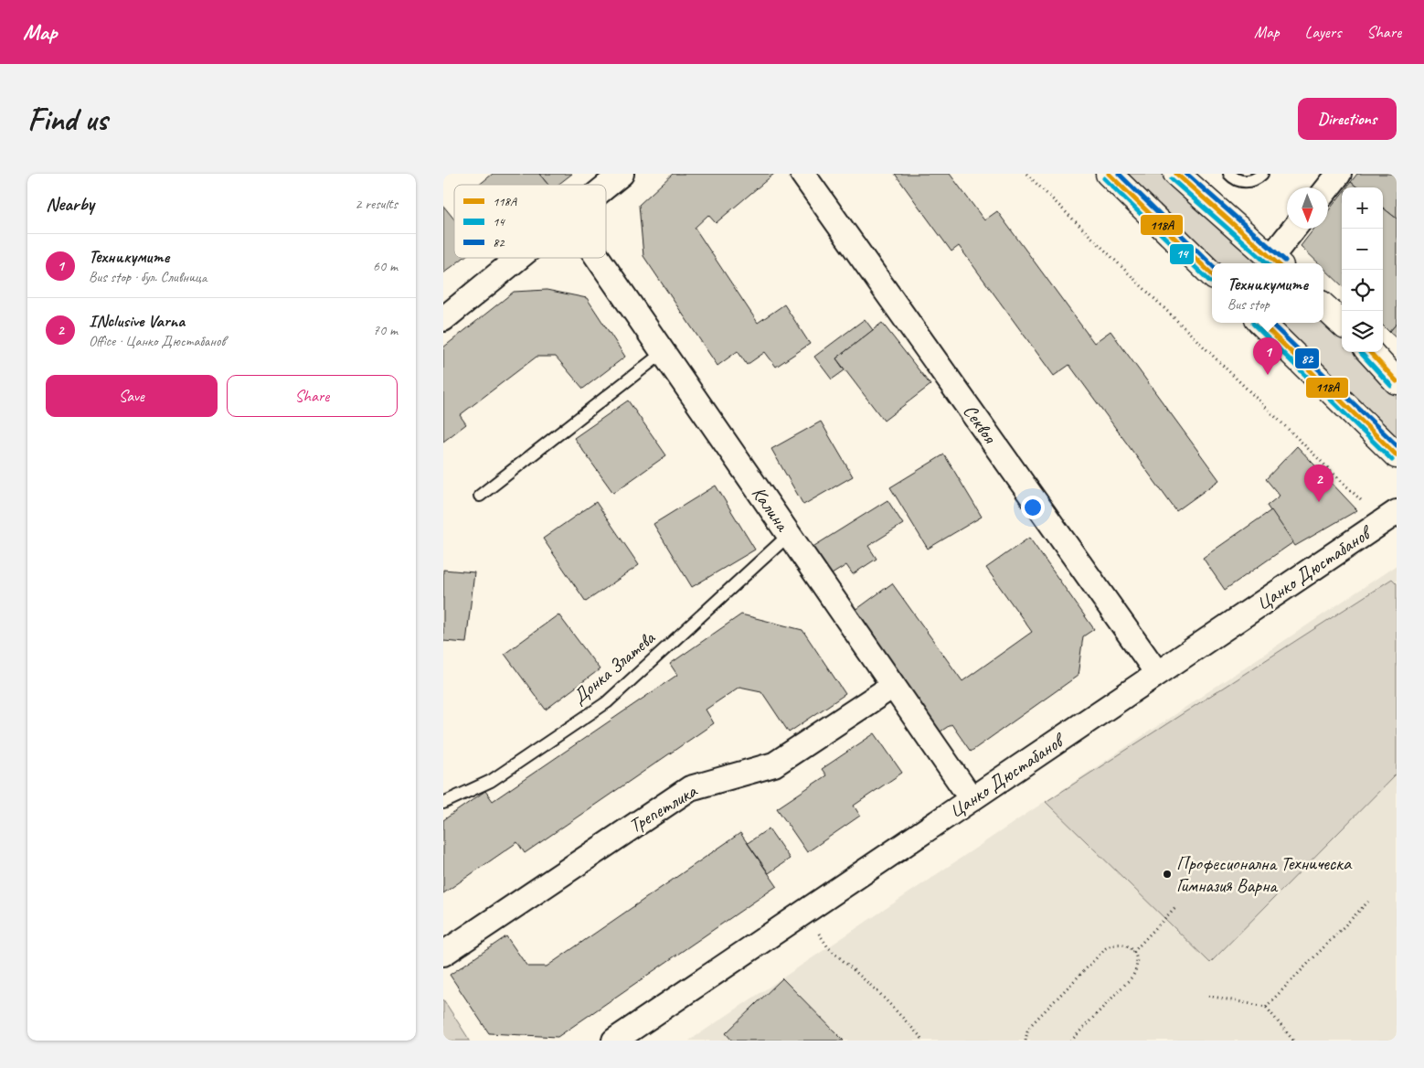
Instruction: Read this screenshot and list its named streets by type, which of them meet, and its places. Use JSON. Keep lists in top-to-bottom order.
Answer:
{
  "streets": {
    "street": [
      "Секвоя",
      "Калина",
      "Цанко Дюстабанов",
      "Трепетлика"
    ],
    "lane": ["Донка Златева"]
  },
  "crossings": [
    ["Секвоя", "Цанко Дюстабанов"],
    ["Калина", "Цанко Дюстабанов"],
    ["Калина", "Донка Златева"],
    ["Калина", "Трепетлика"]
  ],
  "places": ["Професионална Техническа Гимназия Варна"],
  "lines": ["transit line 118А", "transit line 82", "transit line 14"],
  "legend": ["118А", "14", "82"],
  "north": "bottom",
  "page": {
    "header": "Map",
    "nav": ["Map", "Layers", "Share"],
    "buttons": [
      "Directions",
      ["Save", "Share"]
    ],
    "title": "Find us",
    "heading": ["Nearby", "2 results"],
    "map_buttons": ["+", "−"],
    "list": [
      {
        "mark": "1",
        "name": "Техникумите",
        "note": "Bus stop · бул. Сливница",
        "value": "60 m"
      },
      {
        "mark": "2",
        "name": "INclusive Varna",
        "note": "Office · Цанко Дюстабанов",
        "value": "70 m"
      }
    ],
    "popup": ["Техникумите", "Bus stop"],
    "pins": ["1", "2"]
  }
}
